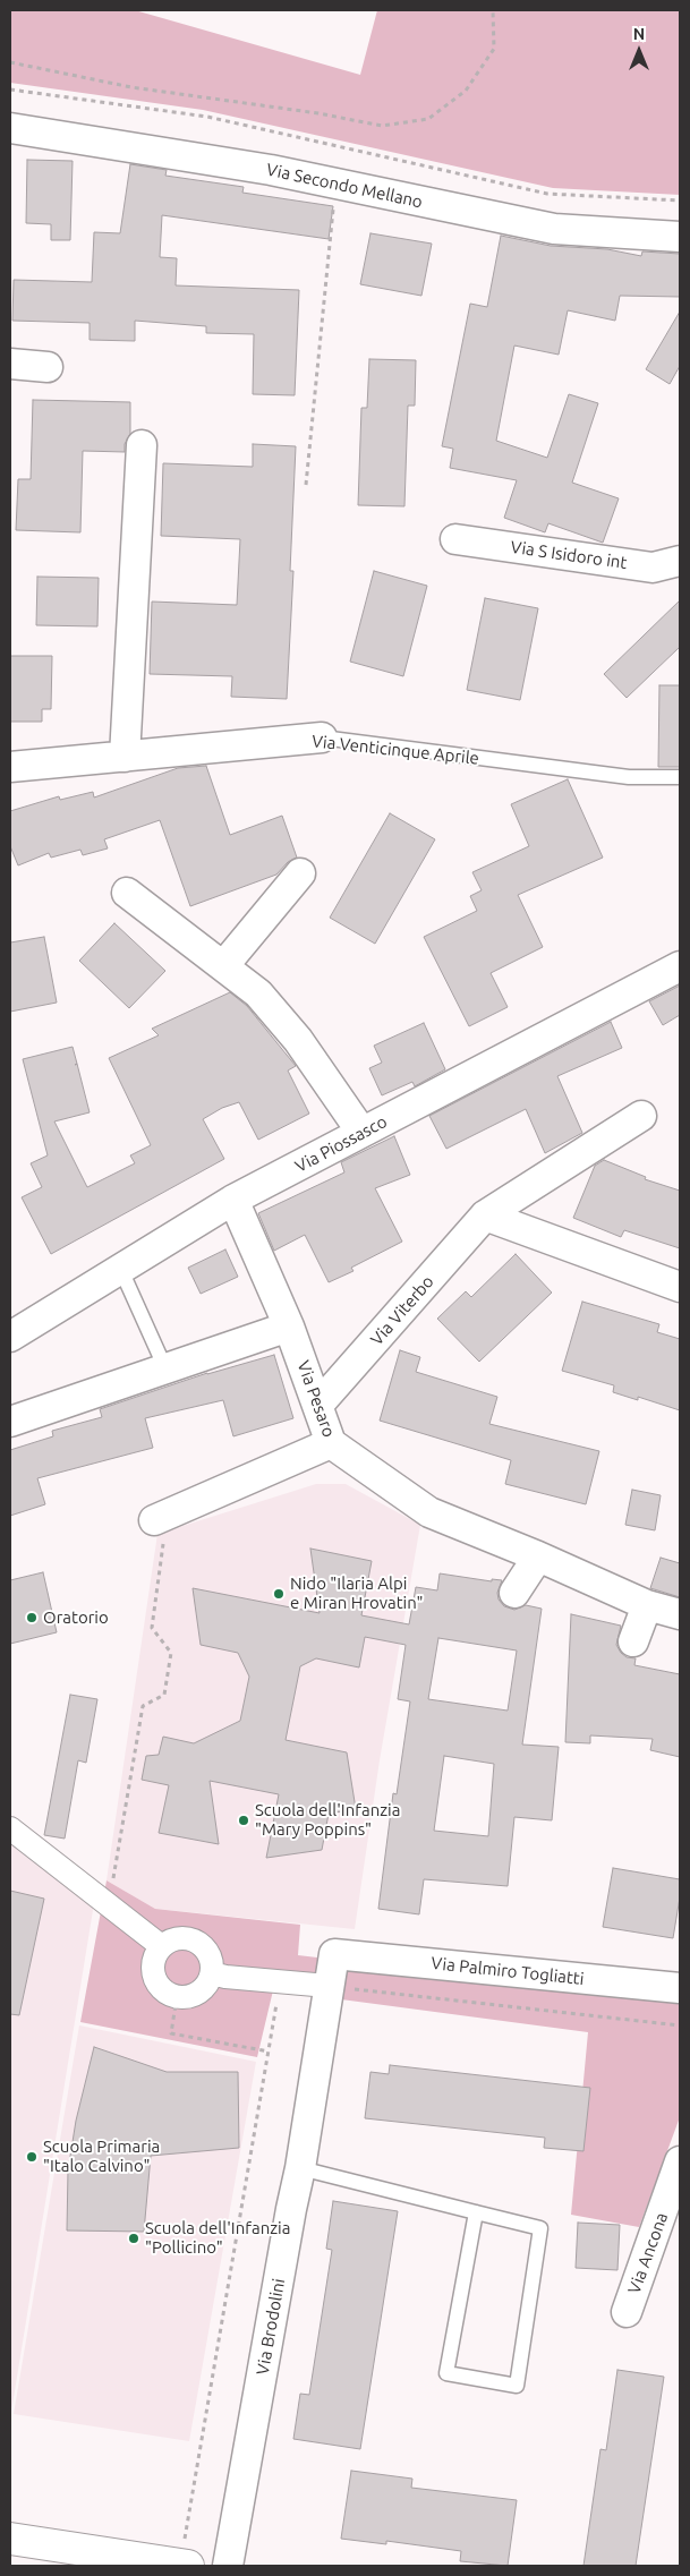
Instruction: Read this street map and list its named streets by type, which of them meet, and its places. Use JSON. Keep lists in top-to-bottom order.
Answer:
{
  "streets": {
    "street": [
      "Via Secondo Mellano",
      "Via S Isidoro int",
      "Via Venticinque Aprile",
      "Via Piossasco",
      "Via Viterbo",
      "Via Pesaro",
      "Via Palmiro Togliatti",
      "Via Ancona",
      "Via Brodolini"
    ]
  },
  "crossings": [
    ["Via Piossasco", "Via Pesaro"],
    ["Via Viterbo", "Via Pesaro"],
    ["Via Palmiro Togliatti", "Via Brodolini"]
  ],
  "places": [
    "Nido \"Ilaria Alpi e Miran Hrovatin\"",
    "Oratorio",
    "Scuola dell'Infanzia \"Mary Poppins\"",
    "Scuola Primaria \"Italo Calvino\"",
    "Scuola dell'Infanzia \"Pollicino\""
  ],
  "north": "top"
}
